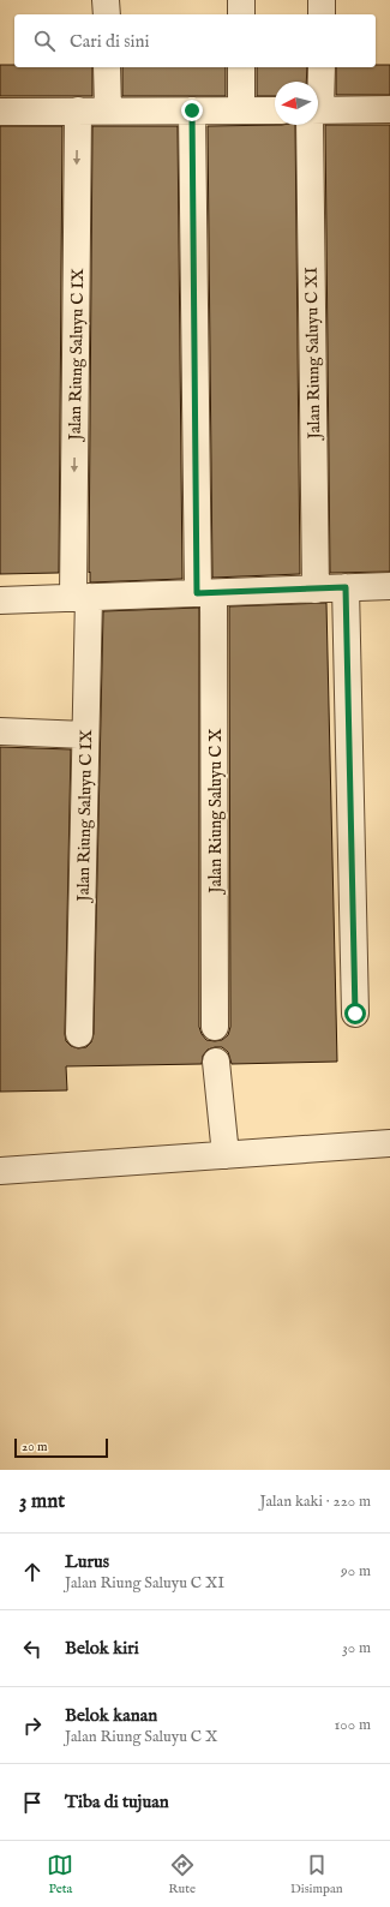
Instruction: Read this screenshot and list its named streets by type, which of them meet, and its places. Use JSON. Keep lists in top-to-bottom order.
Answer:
{
  "streets": {
    "street": ["Jalan Riung Saluyu C XI", "Jalan Riung Saluyu C IX", "Jalan Riung Saluyu C X"]
  },
  "one_way": ["Jalan Riung Saluyu C IX"],
  "scale_bar": "20 m",
  "north": "left",
  "page": {
    "search": "Cari di sini",
    "scale": "20 m",
    "heading": ["3 mnt", "Jalan kaki · 220 m"],
    "list": [
      ["Lurus", "Jalan Riung Saluyu C XI", "90 m"],
      ["Belok kiri", "30 m"],
      ["Belok kanan", "Jalan Riung Saluyu C X", "100 m"],
      "Tiba di tujuan"
    ],
    "nav": ["Peta", "Rute", "Disimpan"]
  }
}
